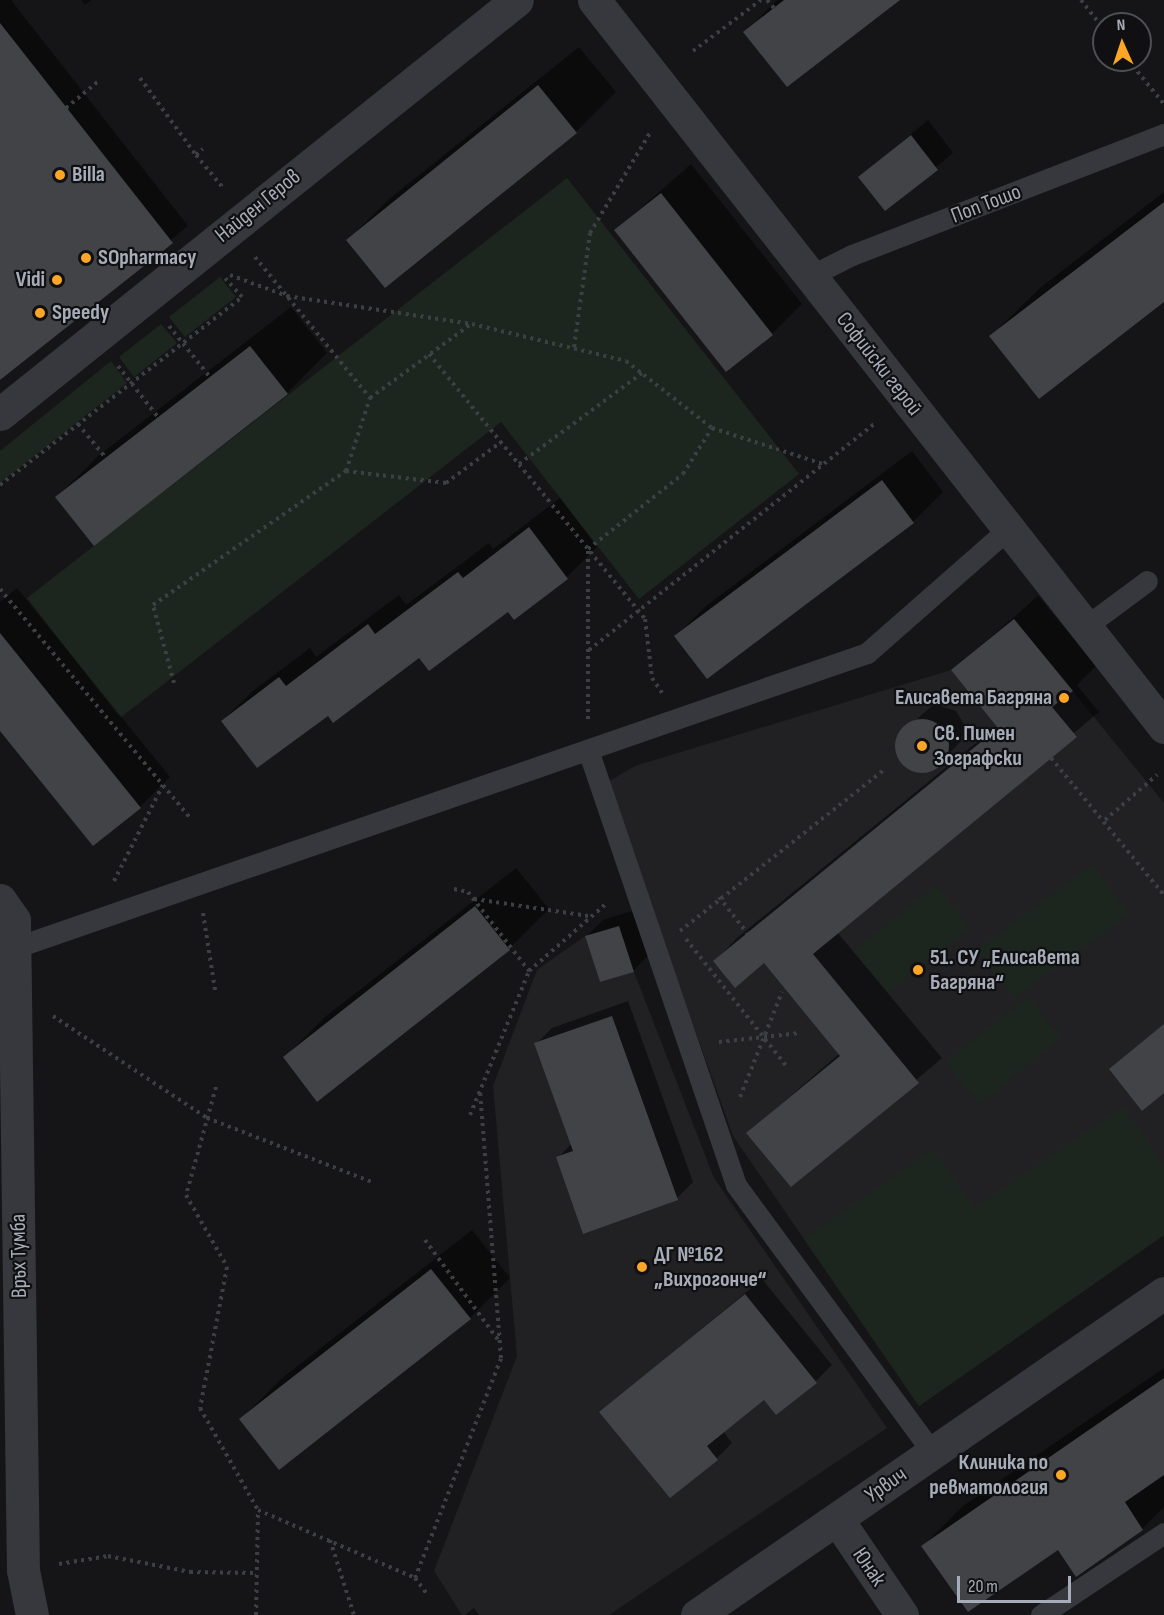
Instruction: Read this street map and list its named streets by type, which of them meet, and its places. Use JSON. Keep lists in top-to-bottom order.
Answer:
{
  "streets": {
    "street": [
      "Найден Геров",
      "Софийски герой",
      "Връх Тумба",
      "Урвич",
      "Юнак"
    ],
    "lane": ["Поп Тошо"]
  },
  "crossings": [
    ["Поп Тошо", "Софийски герой"],
    ["Урвич", "Юнак"]
  ],
  "places": [
    "Billa",
    "SOpharmacy",
    "Vidi",
    "Speedy",
    "Елисавета Багряна",
    "Св. Пимен Зографски",
    "51. СУ „Елисавета Багряна“",
    "ДГ №162 „Вихрогонче“",
    "Клиника по ревматология"
  ],
  "scale_bar": "20 m",
  "north": "top"
}
